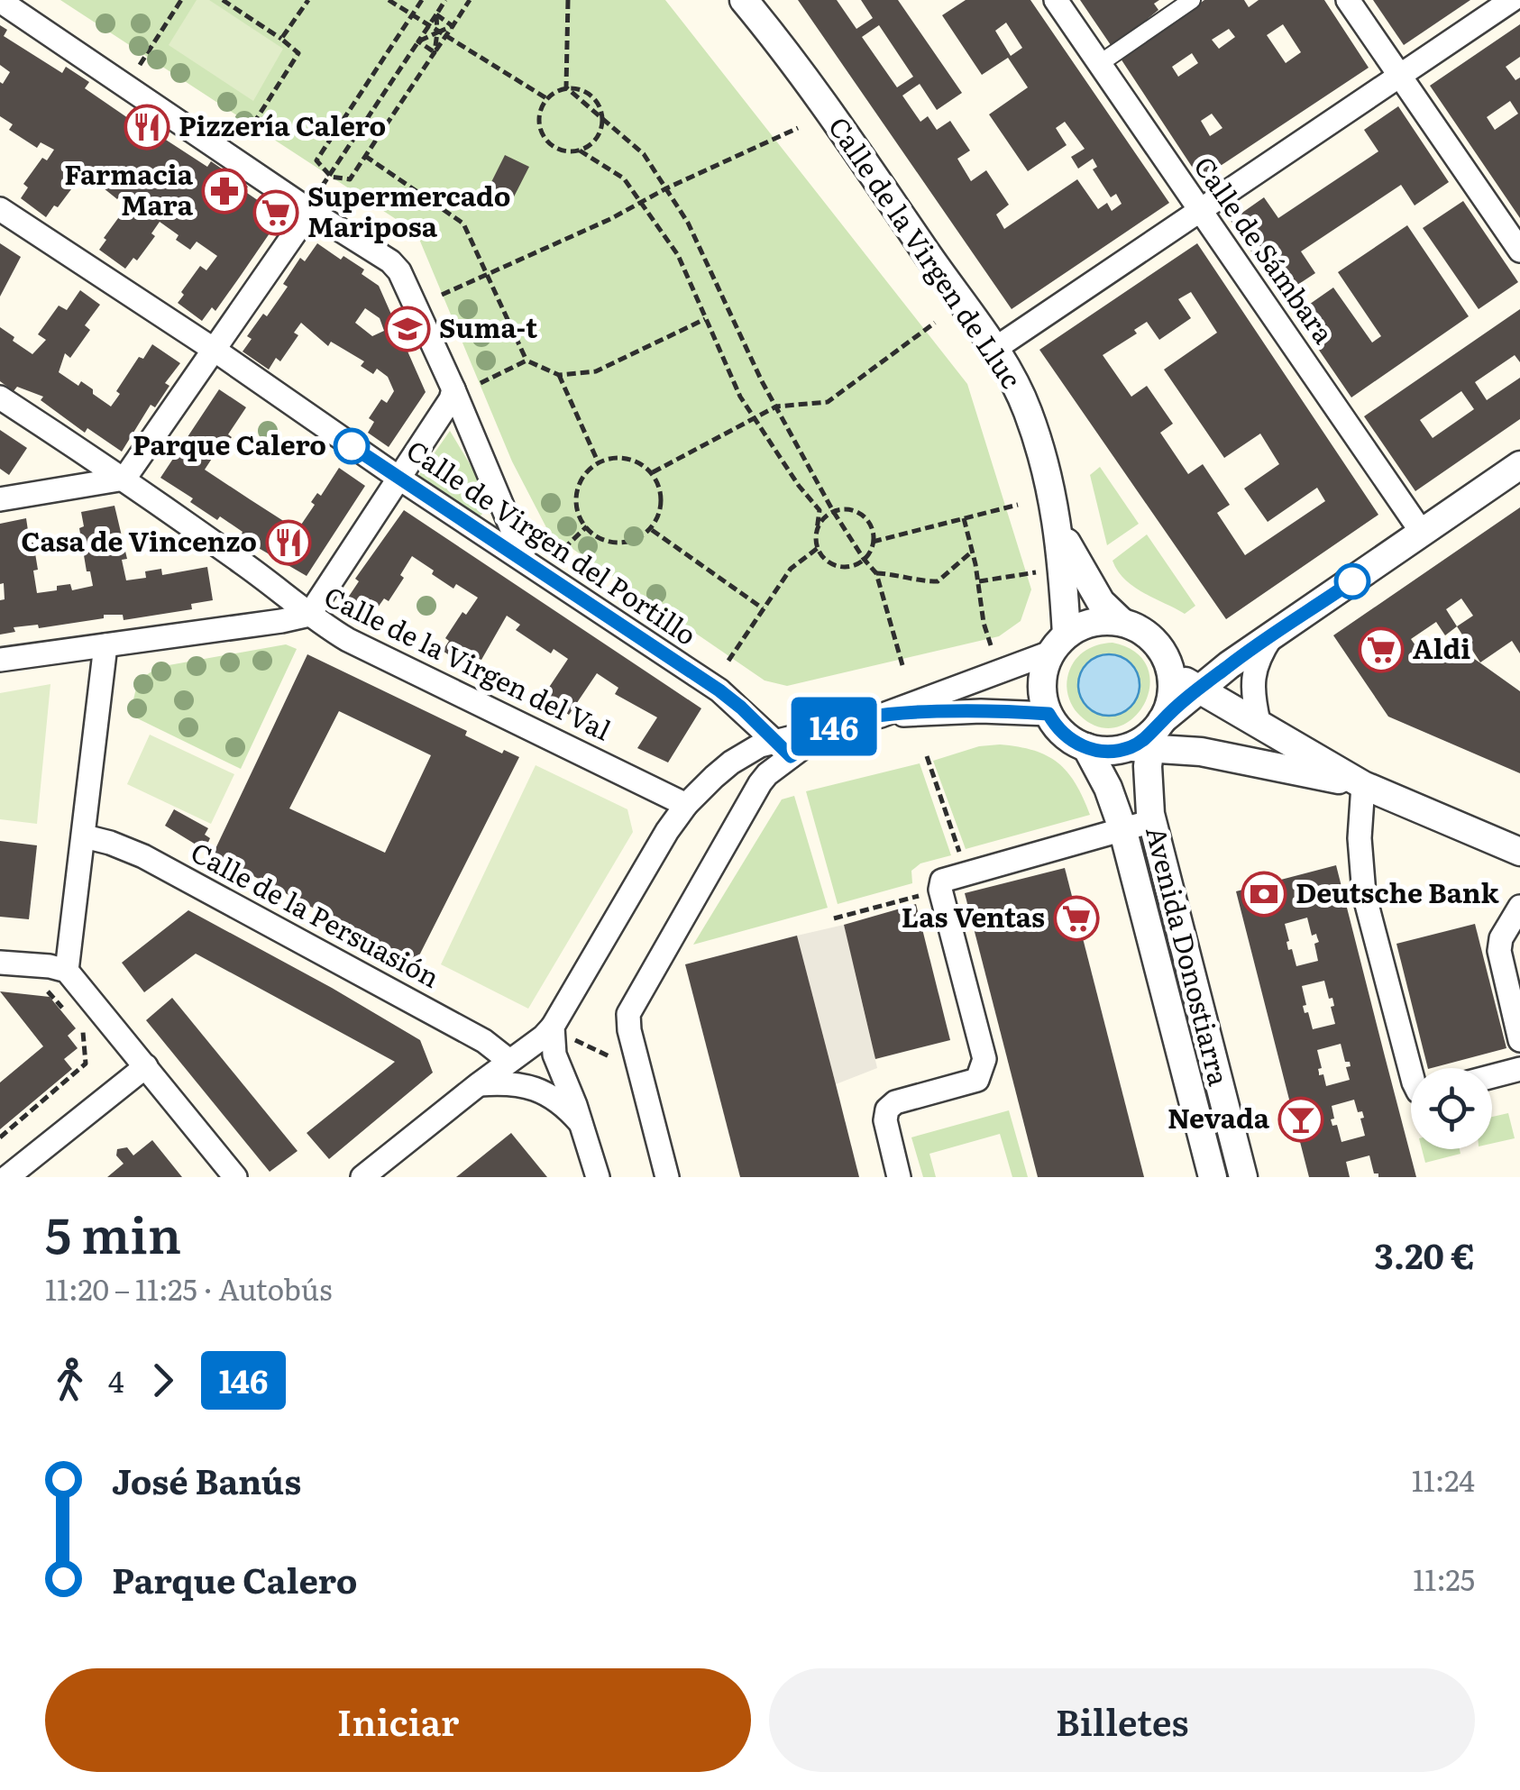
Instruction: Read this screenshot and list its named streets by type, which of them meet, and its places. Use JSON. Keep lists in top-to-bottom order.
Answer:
{
  "streets": {
    "street": [
      "Calle de Sámbara",
      "Calle de la Virgen de Lluc",
      "Calle de Virgen del Portillo",
      "Calle de la Virgen del Val",
      "Calle de la Persuasión",
      "Avenida Donostiarra"
    ]
  },
  "crossings": [
    ["Calle de la Virgen de Lluc", "Avenida Donostiarra"]
  ],
  "places": {
    "restaurant": ["Pizzería Calero", "Casa de Vincenzo"],
    "pharmacy": ["Farmacia Mara"],
    "supermarket": ["Supermercado Mariposa", "Aldi", "Las Ventas"],
    "school or university": ["Suma-t"],
    "other": ["Parque Calero"],
    "bank": ["Deutsche Bank"],
    "bar": ["Nevada"]
  },
  "lines": ["bus line 146"],
  "page": {
    "on_map": "146",
    "heading": ["5 min", "11:20 – 11:25 · Autobús", "3.20 €"],
    "legs": ["4", "146"],
    "list": [
      {
        "name": "José Banús",
        "value": "11:24"
      },
      {
        "name": "Parque Calero",
        "value": "11:25"
      }
    ],
    "buttons": ["Iniciar", "Billetes"]
  }
}
